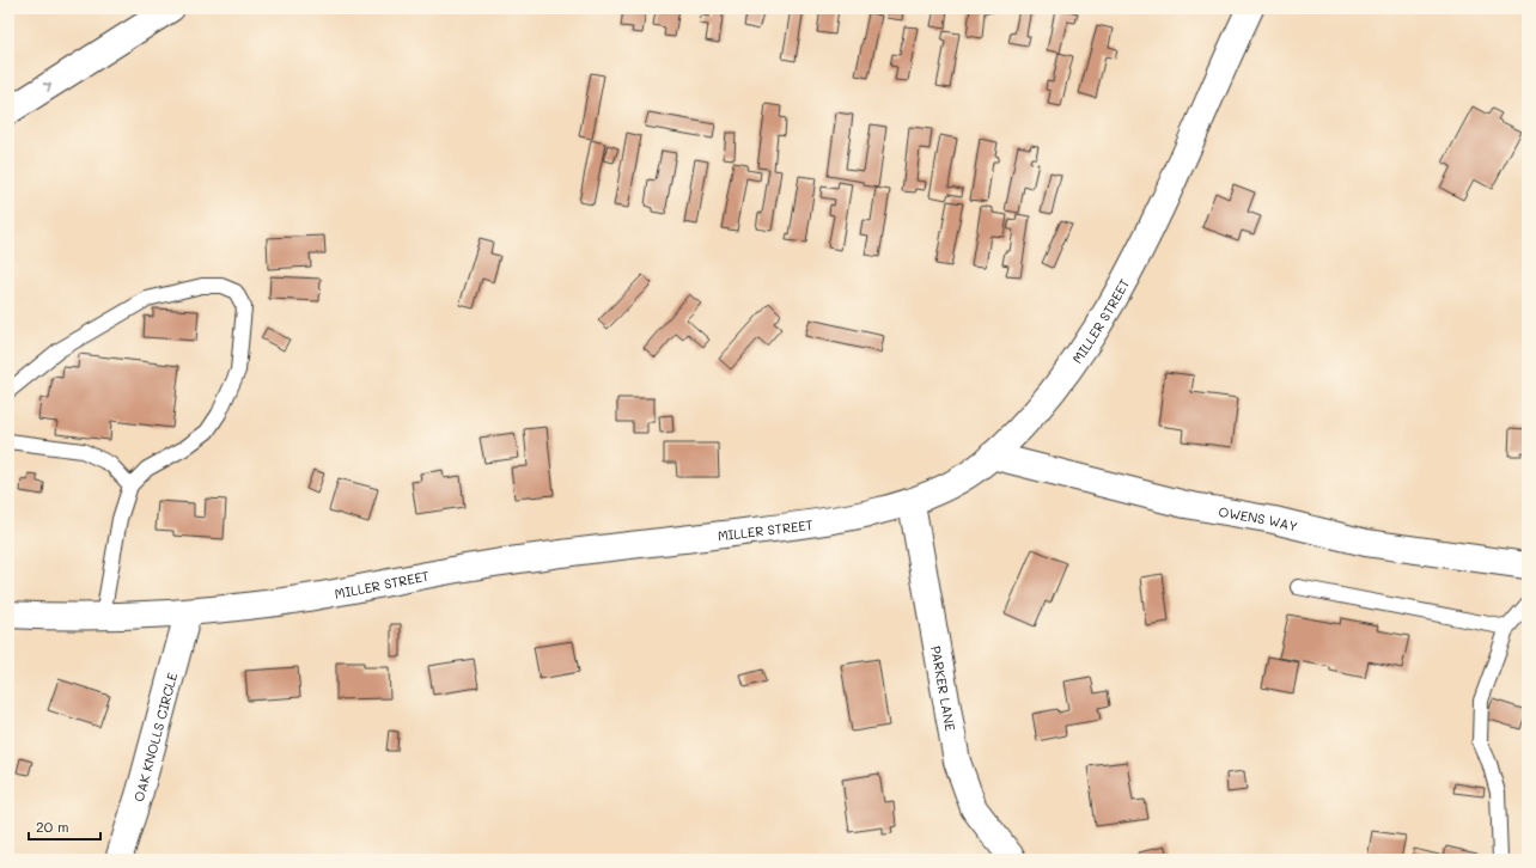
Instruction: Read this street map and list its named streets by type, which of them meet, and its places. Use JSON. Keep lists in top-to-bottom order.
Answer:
{
  "streets": {
    "main road": [
      "MILLER STREET",
      "OWENS WAY",
      "PARKER LANE",
      "OAK KNOLLS CIRCLE"
    ]
  },
  "crossings": [
    ["MILLER STREET", "OWENS WAY"],
    ["MILLER STREET", "PARKER LANE"],
    ["MILLER STREET", "OAK KNOLLS CIRCLE"]
  ],
  "scale_bar": "20 m"
}
